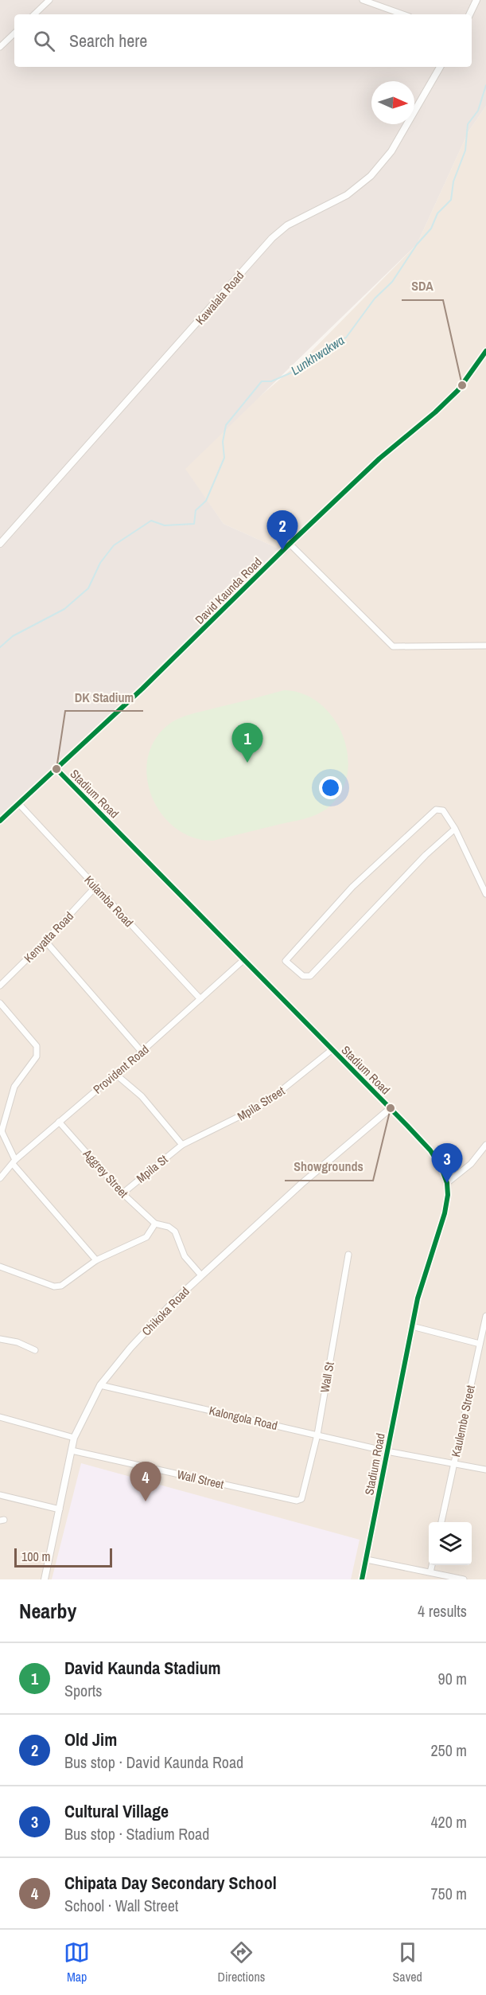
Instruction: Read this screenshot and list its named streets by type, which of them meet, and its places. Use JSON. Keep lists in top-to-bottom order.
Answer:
{
  "streets": {
    "street": [
      "Kawalala Road",
      "David Kaunda Road",
      "Stadium Road",
      "Kulamba Road",
      "Kenyatta Road",
      "Provident Road",
      "Mpila Street",
      "Mpila St",
      "Aggrey Street",
      "Chikoka Road",
      "Wall St",
      "Kalongola Road",
      "Kaulembe Street",
      "Wall Street"
    ]
  },
  "crossings": [
    ["David Kaunda Road", "Stadium Road"],
    ["David Kaunda Road", "Kulamba Road"],
    ["Stadium Road", "Provident Road"],
    ["Stadium Road", "Mpila Street"],
    ["Stadium Road", "Chikoka Road"],
    ["Stadium Road", "Kalongola Road"],
    ["Kulamba Road", "Kenyatta Road"],
    ["Kulamba Road", "Provident Road"],
    ["Provident Road", "Aggrey Street"],
    ["Mpila Street", "Mpila St"],
    ["Mpila St", "Aggrey Street"],
    ["Aggrey Street", "Chikoka Road"],
    ["Chikoka Road", "Kalongola Road"],
    ["Chikoka Road", "Wall Street"],
    ["Wall St", "Kalongola Road"],
    ["Wall St", "Wall Street"],
    ["Kalongola Road", "Kaulembe Street"]
  ],
  "water": ["Lunkhwakwa"],
  "places": ["SDA", "DK Stadium", "Showgrounds"],
  "scale_bar": "100 m",
  "north": "right",
  "page": {
    "search": "Search here",
    "pins": [
      "2",
      "1",
      "3",
      "4"
    ],
    "scale": "100 m",
    "heading": ["Nearby", "4 results"],
    "list": [
      {
        "mark": "1",
        "name": "David Kaunda Stadium",
        "note": "Sports",
        "value": "90 m"
      },
      {
        "mark": "2",
        "name": "Old Jim",
        "note": "Bus stop · David Kaunda Road",
        "value": "250 m"
      },
      {
        "mark": "3",
        "name": "Cultural Village",
        "note": "Bus stop · Stadium Road",
        "value": "420 m"
      },
      {
        "mark": "4",
        "name": "Chipata Day Secondary School",
        "note": "School · Wall Street",
        "value": "750 m"
      }
    ],
    "nav": ["Map", "Directions", "Saved"]
  }
}
